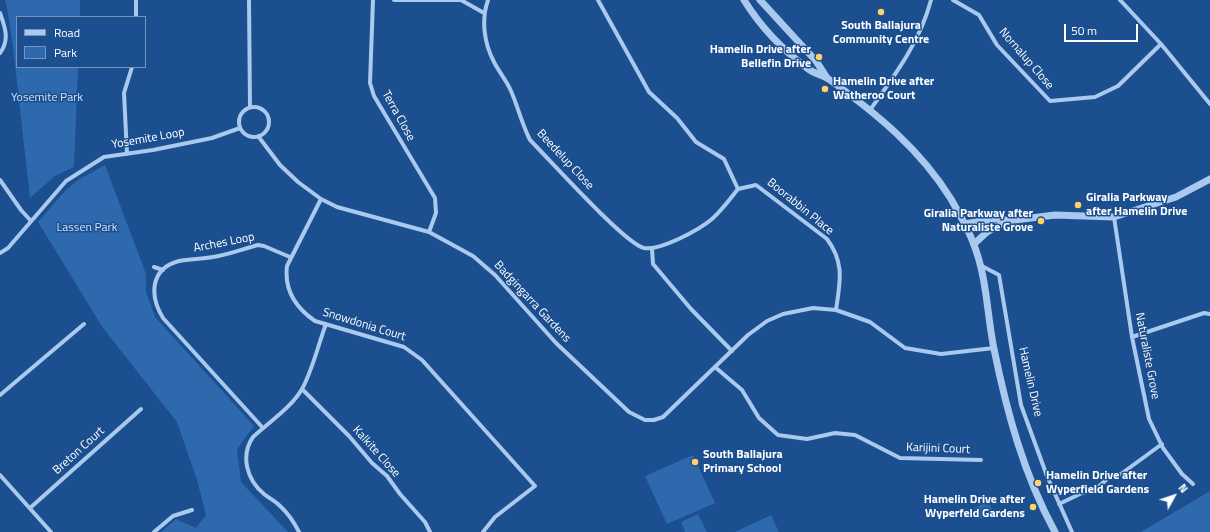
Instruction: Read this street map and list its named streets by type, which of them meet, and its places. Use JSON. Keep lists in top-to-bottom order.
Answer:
{
  "streets": {
    "street": [
      "Nornalup Close",
      "Terra Close",
      "Yosemite Loop",
      "Beedelup Close",
      "Boorabbin Place",
      "Arches Loop",
      "Badgingarra Gardens",
      "Snowdonia Court",
      "Naturaliste Grove",
      "Hamelin Drive",
      "Karijini Court",
      "Breton Court",
      "Kalkite Close"
    ]
  },
  "crossings": [
    ["Terra Close", "Badgingarra Gardens"],
    ["Yosemite Loop", "Badgingarra Gardens"],
    ["Boorabbin Place", "Badgingarra Gardens"],
    ["Arches Loop", "Snowdonia Court"],
    ["Badgingarra Gardens", "Snowdonia Court"],
    ["Badgingarra Gardens", "Karijini Court"]
  ],
  "parks": ["Yosemite Park", "Lassen Park"],
  "places": [
    "South Ballajura Community Centre",
    "Hamelin Drive after Bellefin Drive",
    "Hamelin Drive after Watheroo Court",
    "Giralia Parkway after Hamelin Drive",
    "Giralia Parkway after Naturaliste Grove",
    "South Ballajura Primary School",
    "Hamelin Drive after Wyperfield Gardens",
    "Hamelin Drive after Wyperfeld Gardens"
  ],
  "legend": ["Road", "Park"],
  "scale_bar": "50 m",
  "north": "top right"
}
